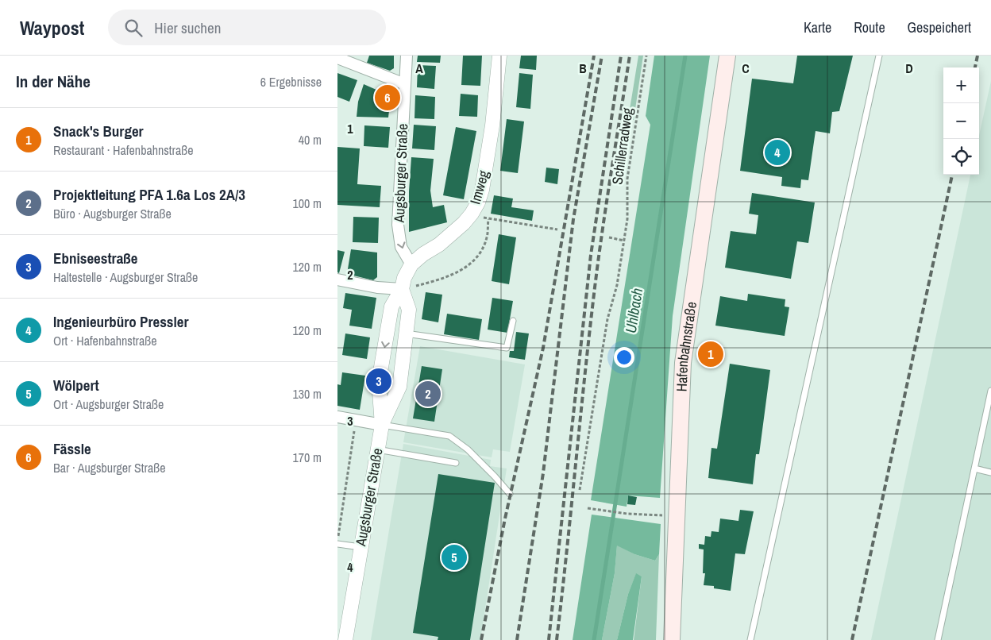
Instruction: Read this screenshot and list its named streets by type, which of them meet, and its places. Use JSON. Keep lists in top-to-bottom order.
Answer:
{
  "streets": {
    "main road": ["Hafenbahnstraße"],
    "street": ["Augsburger Straße", "Imweg"],
    "path": ["Schillerradweg"]
  },
  "crossings": [
    ["Augsburger Straße", "Imweg"]
  ],
  "water": ["Uhlbach"],
  "page": {
    "header": "Waypost",
    "search": "Hier suchen",
    "nav": ["Karte", "Route", "Gespeichert"],
    "heading": ["In der Nähe", "6 Ergebnisse"],
    "map_buttons": ["+", "−"],
    "pins": [
      "6",
      "4",
      "1",
      "3",
      "2",
      "5"
    ],
    "list": [
      {
        "mark": "1",
        "name": "Snack's Burger",
        "note": "Restaurant · Hafenbahnstraße",
        "value": "40 m"
      },
      {
        "mark": "2",
        "name": "Projektleitung PFA 1.6a Los 2A/3",
        "note": "Büro · Augsburger Straße",
        "value": "100 m"
      },
      {
        "mark": "3",
        "name": "Ebniseestraße",
        "note": "Haltestelle · Augsburger Straße",
        "value": "120 m"
      },
      {
        "mark": "4",
        "name": "Ingenieurbüro Pressler",
        "note": "Ort · Hafenbahnstraße",
        "value": "120 m"
      },
      {
        "mark": "5",
        "name": "Wölpert",
        "note": "Ort · Augsburger Straße",
        "value": "130 m"
      },
      {
        "mark": "6",
        "name": "Fässle",
        "note": "Bar · Augsburger Straße",
        "value": "170 m"
      }
    ]
  },
  "grid": {
    "columns": [
      "A",
      "B",
      "C",
      "D"
    ],
    "rows": [
      "1",
      "2",
      "3",
      "4"
    ]
  }
}
